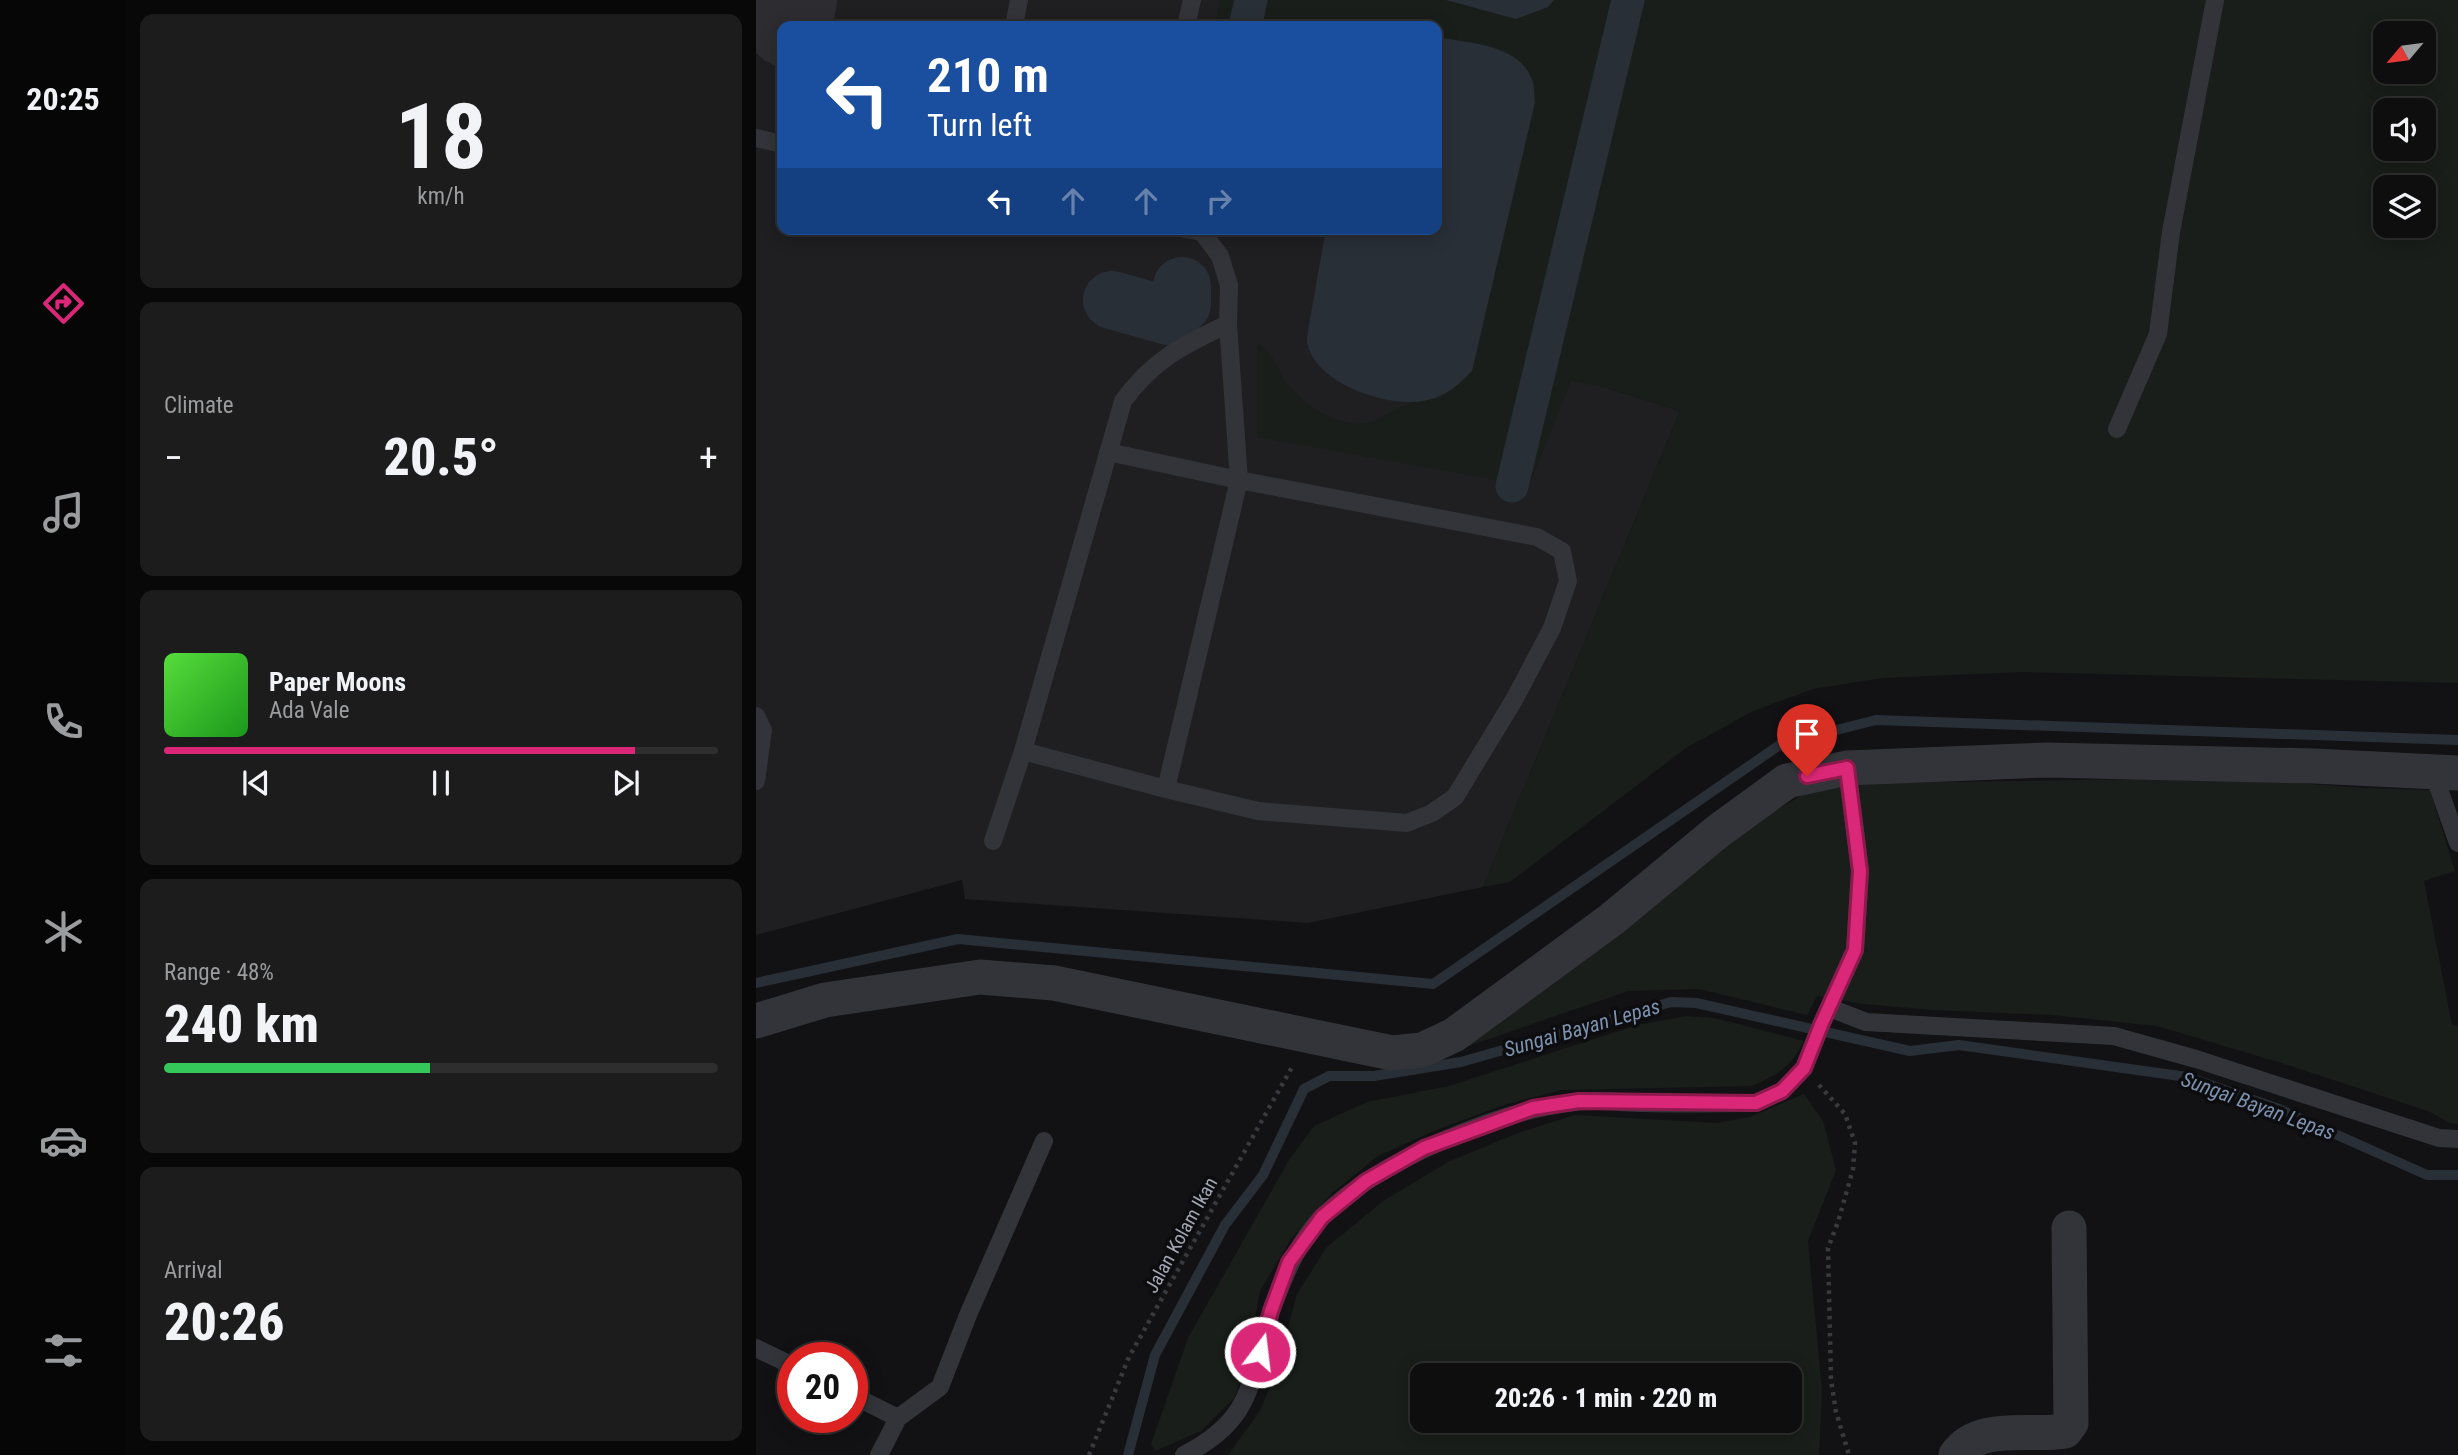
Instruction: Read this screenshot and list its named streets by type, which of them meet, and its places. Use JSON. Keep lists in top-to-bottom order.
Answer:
{
  "streets": {
    "path": ["Jalan Kolam Ikan"]
  },
  "water": ["Sungai Bayan Lepas"],
  "north": "bottom left",
  "page": {
    "tabs": "20:25",
    "tile": [
      ["18", "km/h"],
      "Climate",
      ["Range · 48%", "240 km"],
      ["Arrival", "20:26"]
    ],
    "turn": ["210 m", "Turn left"],
    "heat": ["−", "20.5°", "+"],
    "song": ["Paper Moons", "Ada Vale"],
    "limit": "20",
    "trip": "20:26 · 1 min · 220 m"
  }
}
